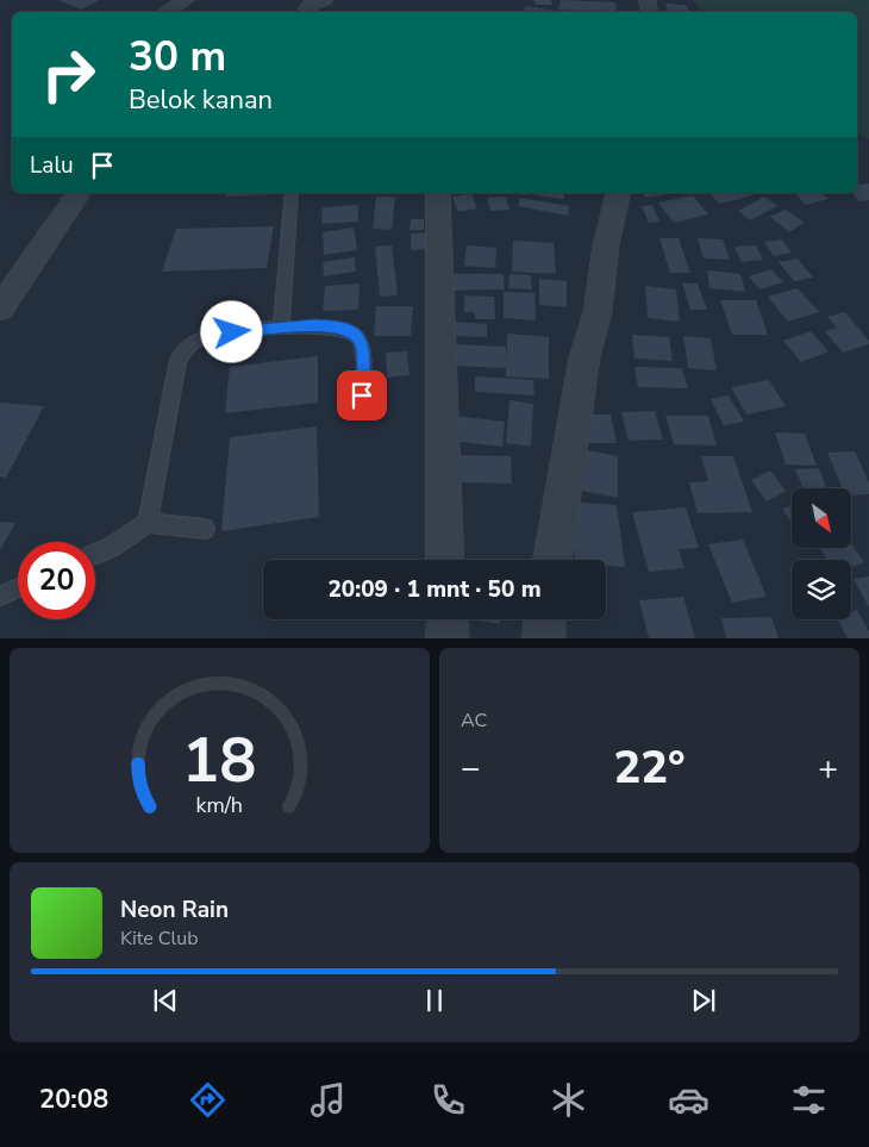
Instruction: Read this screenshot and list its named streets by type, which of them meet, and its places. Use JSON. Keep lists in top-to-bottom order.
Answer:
{
  "north": "bottom right",
  "page": {
    "turn": ["30 m", "Belok kanan"],
    "then": "Lalu",
    "limit": "20",
    "trip": "20:09 · 1 mnt · 50 m",
    "tile": "AC",
    "heat": ["−", "22°", "+"],
    "song": ["Neon Rain", "Kite Club"],
    "tabs": "20:08",
    "gauge": ["18", "km/h"]
  }
}
